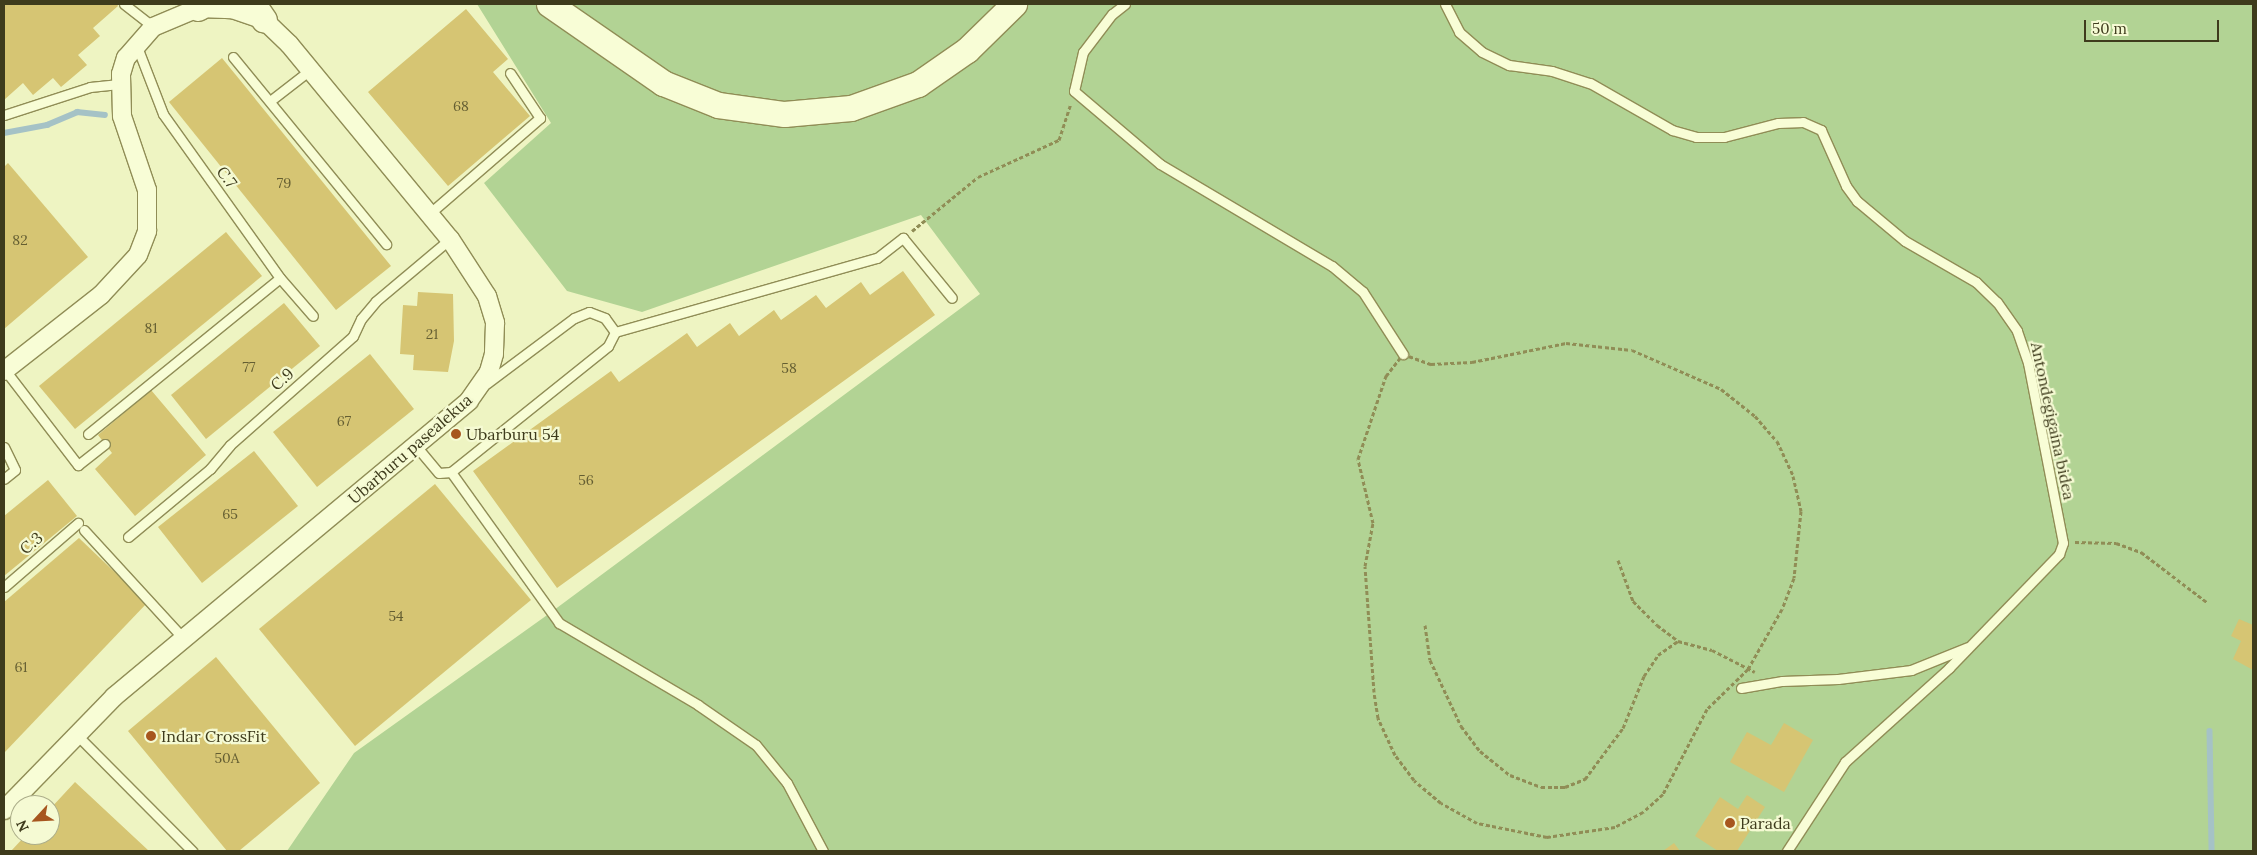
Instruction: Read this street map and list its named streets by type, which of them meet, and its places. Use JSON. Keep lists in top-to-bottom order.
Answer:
{
  "streets": {
    "street": ["Ubarburu pasealekua"],
    "lane": [
      "C.7",
      "C.9",
      "Antondegigaina bidea",
      "C.3"
    ]
  },
  "crossings": [
    ["C.7", "Ubarburu pasealekua"],
    ["C.9", "Ubarburu pasealekua"],
    ["Ubarburu pasealekua", "C.3"]
  ],
  "places": ["Ubarburu 54", "Indar CrossFit", "Parada"],
  "house_numbers": [
    "68",
    "79",
    "82",
    "81",
    "21",
    "77",
    "58",
    "67",
    "56",
    "65",
    "54",
    "61",
    "50A"
  ],
  "scale_bar": "50 m",
  "north": "bottom left"
}
